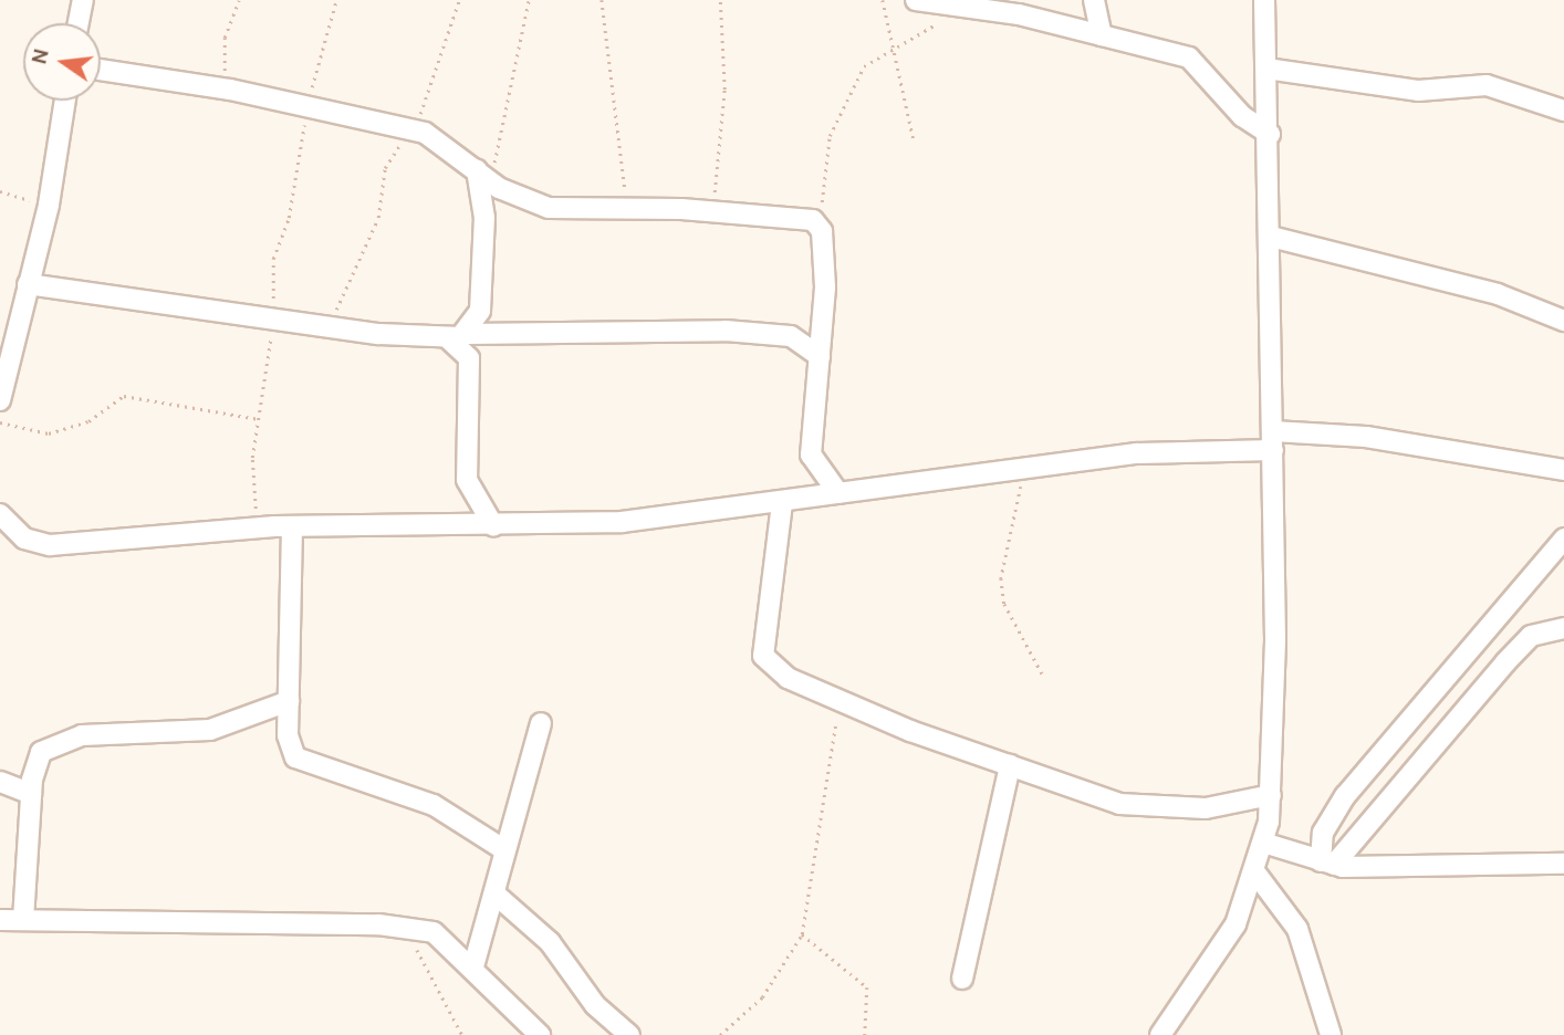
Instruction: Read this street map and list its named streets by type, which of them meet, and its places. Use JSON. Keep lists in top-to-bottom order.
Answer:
{
  "north": "left"
}
